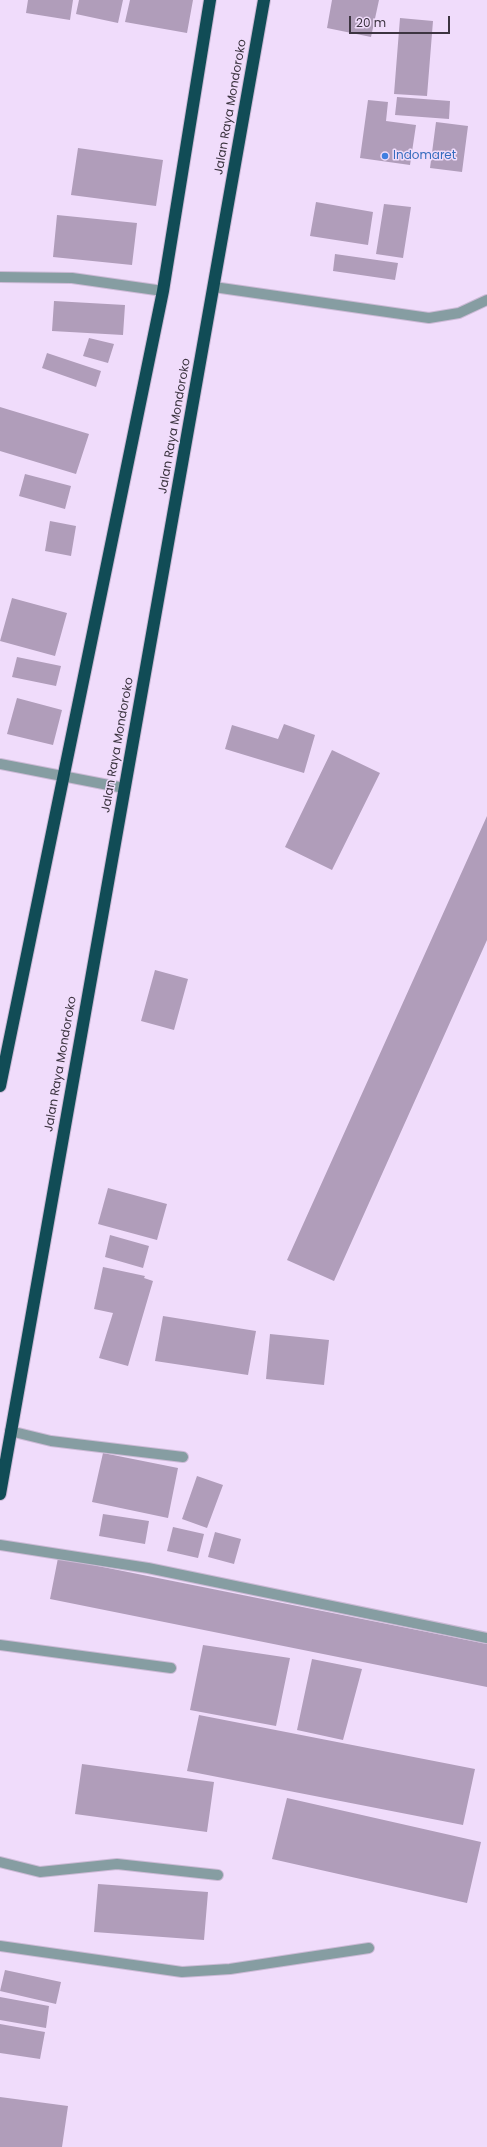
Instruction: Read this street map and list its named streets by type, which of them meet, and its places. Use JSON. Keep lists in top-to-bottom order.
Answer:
{
  "streets": {
    "highway": ["Jalan Raya Mondoroko"]
  },
  "places": ["Indomaret"],
  "scale_bar": "20 m"
}
